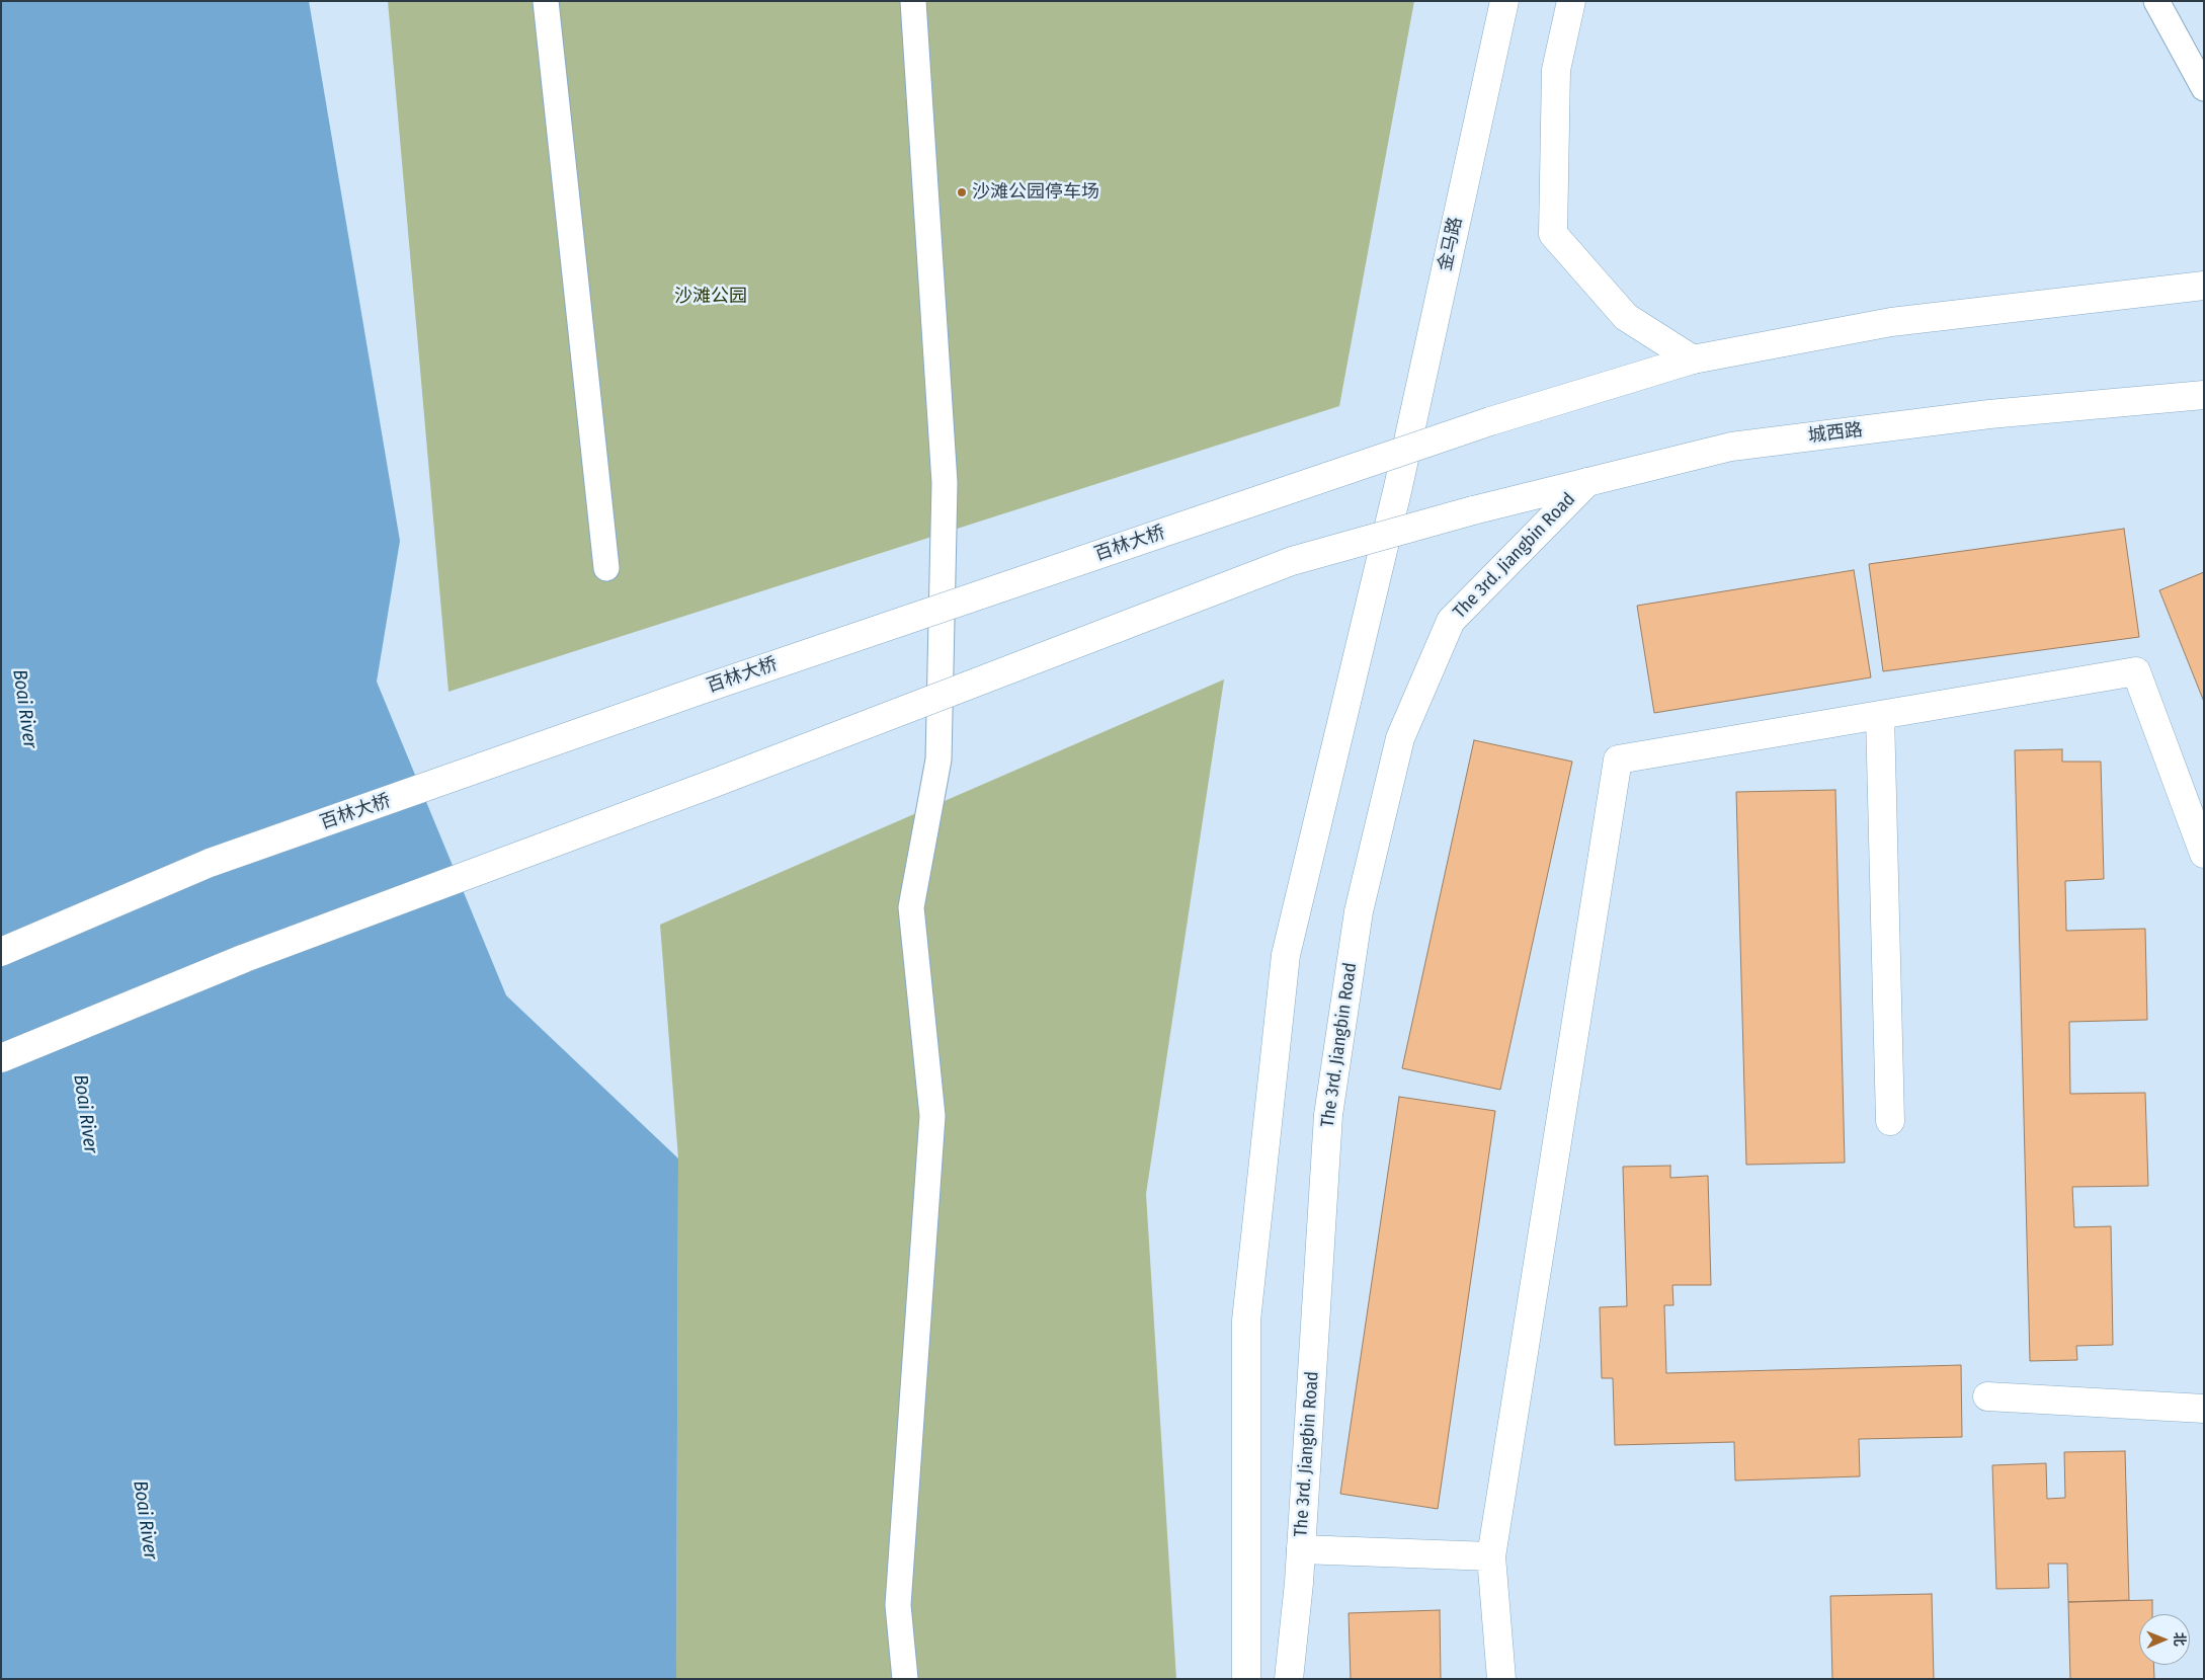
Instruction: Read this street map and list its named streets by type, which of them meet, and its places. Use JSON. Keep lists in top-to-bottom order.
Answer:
{
  "streets": {
    "main road": [
      "金马路",
      "城西路",
      "百林大桥",
      "The 3rd. Jiangbin Road"
    ]
  },
  "crossings": [
    ["城西路", "The 3rd. Jiangbin Road"]
  ],
  "water": ["Boai River"],
  "parks": ["沙滩公园"],
  "places": ["沙滩公园停车场"],
  "north": "right"
}
